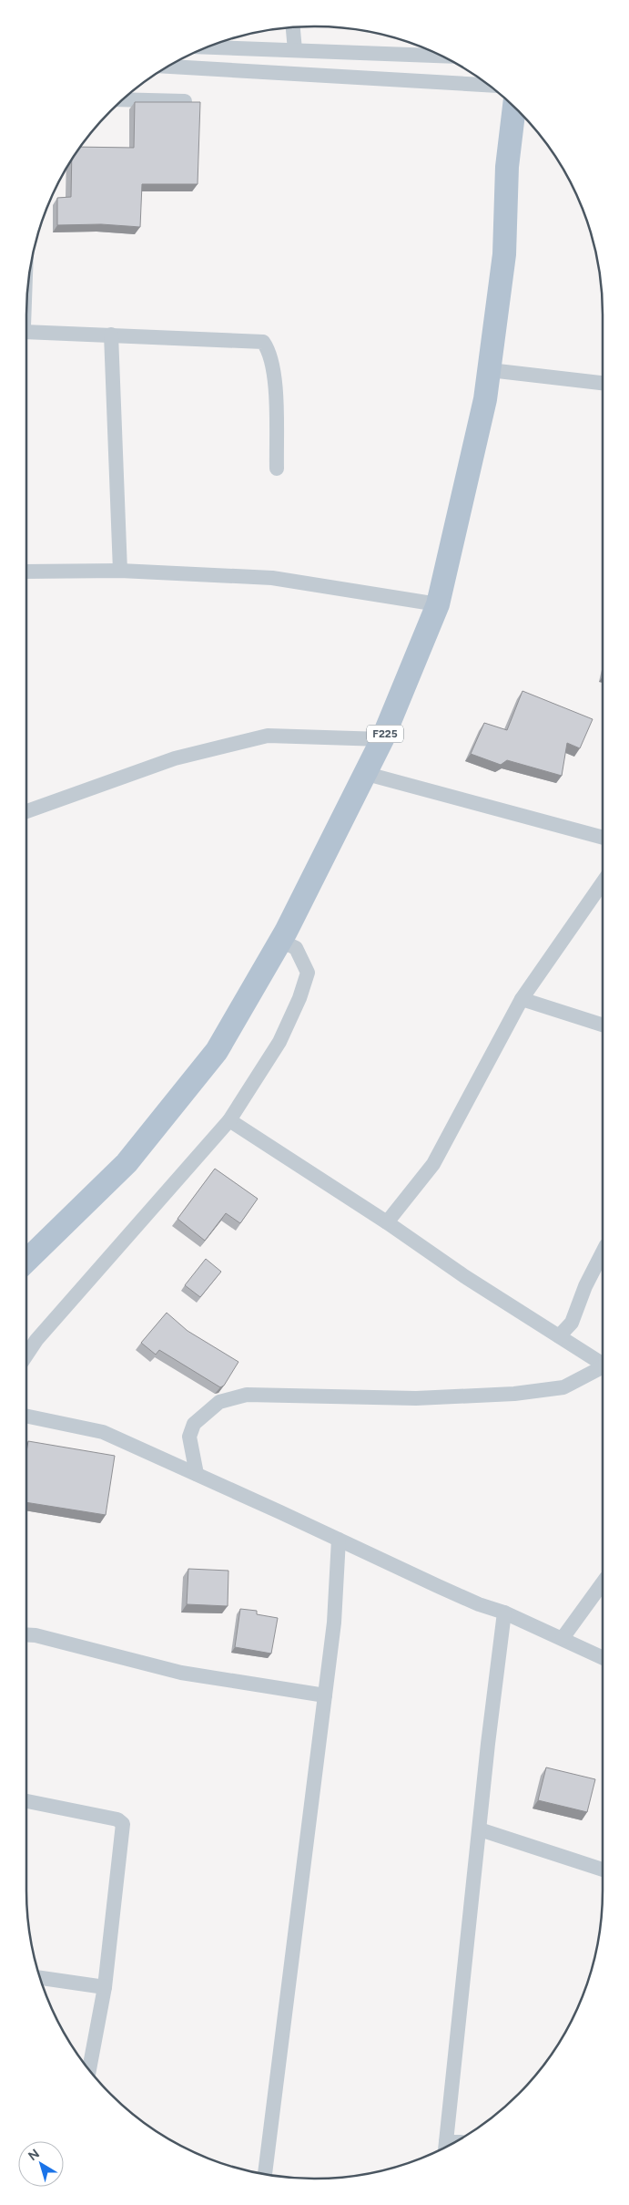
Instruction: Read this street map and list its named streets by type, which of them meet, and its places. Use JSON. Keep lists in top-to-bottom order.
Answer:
{
  "streets": {
    "main road": ["F225"]
  },
  "north": "top left"
}
